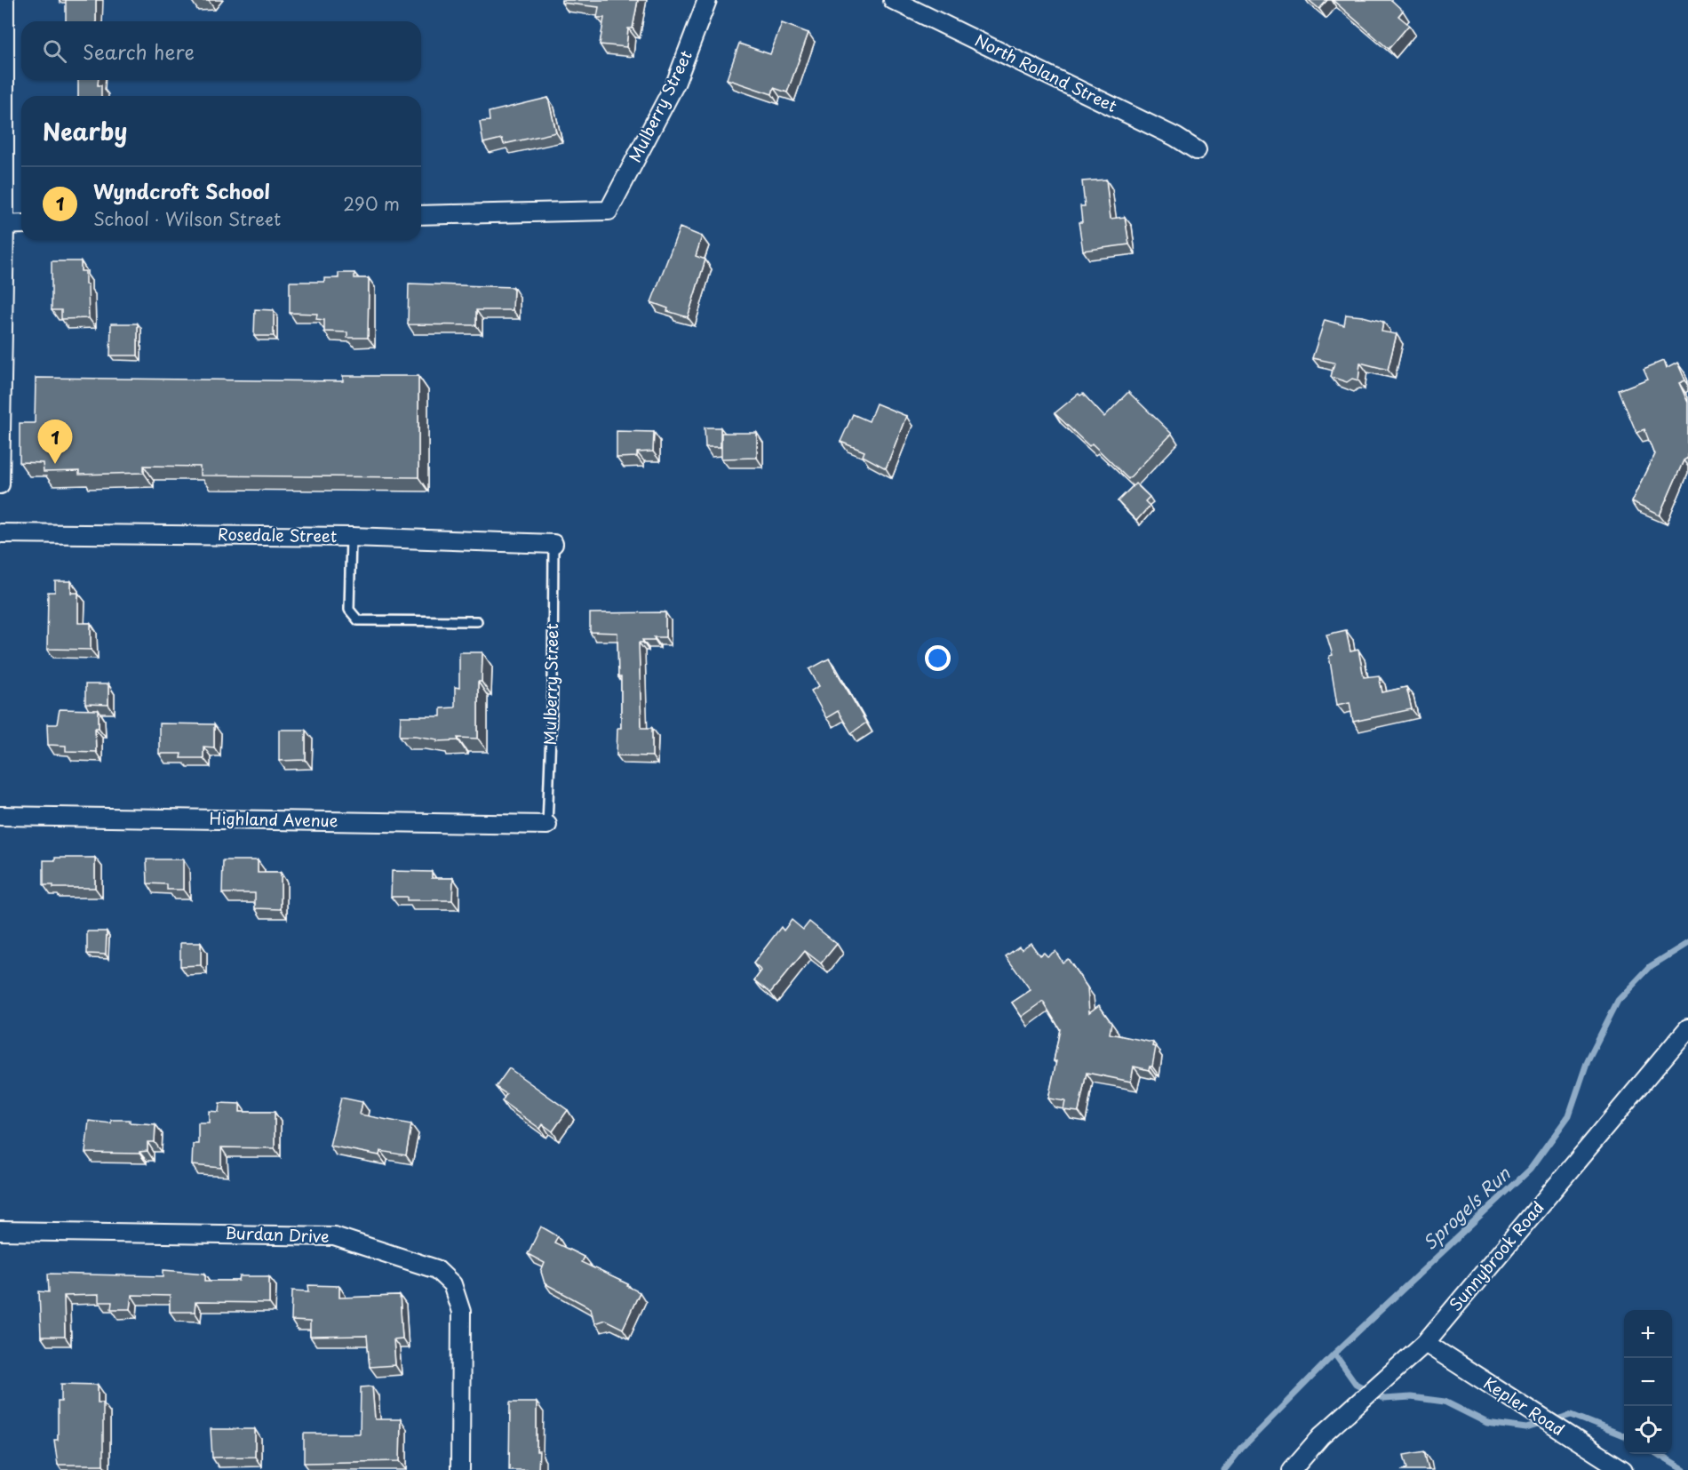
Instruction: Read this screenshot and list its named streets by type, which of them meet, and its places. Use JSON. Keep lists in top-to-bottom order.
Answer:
{
  "streets": {
    "street": [
      "North Roland Street",
      "Mulberry Street",
      "Rosedale Street",
      "Highland Avenue",
      "Burdan Drive",
      "Sunnybrook Road",
      "Kepler Road"
    ]
  },
  "crossings": [
    ["Mulberry Street", "Rosedale Street"],
    ["Mulberry Street", "Highland Avenue"],
    ["Sunnybrook Road", "Kepler Road"]
  ],
  "water": ["Sprogels Run"],
  "page": {
    "search": "Search here",
    "heading": "Nearby",
    "list": [
      {
        "mark": "1",
        "name": "Wyndcroft School",
        "note": "School · Wilson Street",
        "value": "290 m"
      }
    ],
    "pins": "1",
    "map_buttons": ["+", "−"]
  }
}
